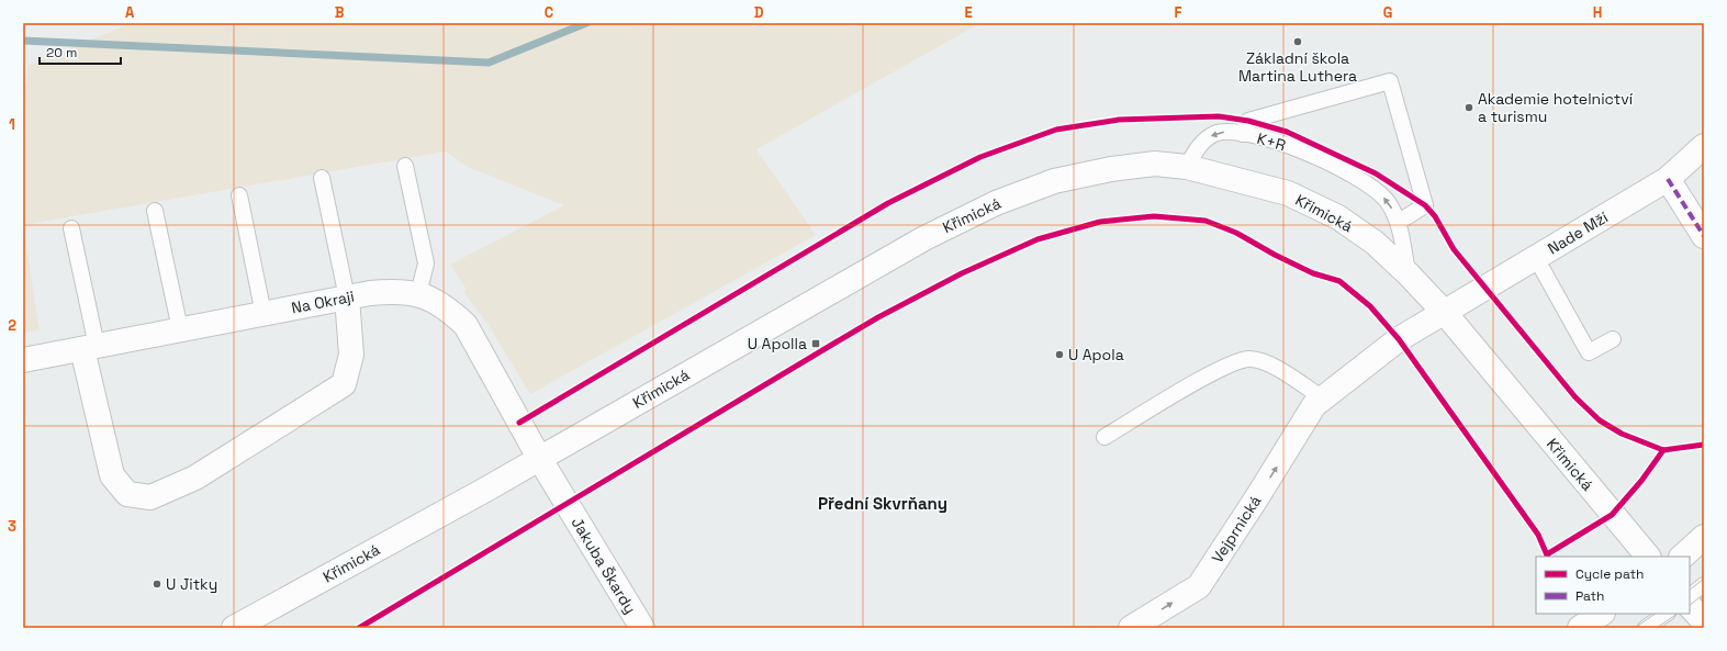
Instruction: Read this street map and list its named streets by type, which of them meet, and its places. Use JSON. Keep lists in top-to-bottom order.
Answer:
{
  "streets": {
    "street": [
      "Křimická",
      "Nade Mží",
      "Na Okraji",
      "Vejprnická",
      "Jakuba Škardy"
    ],
    "lane": ["K+R"]
  },
  "crossings": [
    ["K+R", "Křimická"],
    ["Křimická", "Nade Mží"],
    ["Křimická", "Na Okraji"],
    ["Křimická", "Jakuba Škardy"],
    ["Nade Mží", "Vejprnická"],
    ["Na Okraji", "Jakuba Škardy"]
  ],
  "one_way": ["K+R", "Vejprnická"],
  "districts": ["Přední Skvrňany"],
  "places": {
    "other": [
      "Základní škola Martina Luthera",
      "Akademie hotelnictví a turismu",
      "U Apola",
      "U Jitky"
    ],
    "transit": ["U Apolla"]
  },
  "legend": ["Cycle path", "Path"],
  "scale_bar": "20 m",
  "grid": {
    "columns": [
      "A",
      "B",
      "C",
      "D",
      "E",
      "F",
      "G",
      "H"
    ],
    "rows": ["1", "2", "3"]
  }
}
